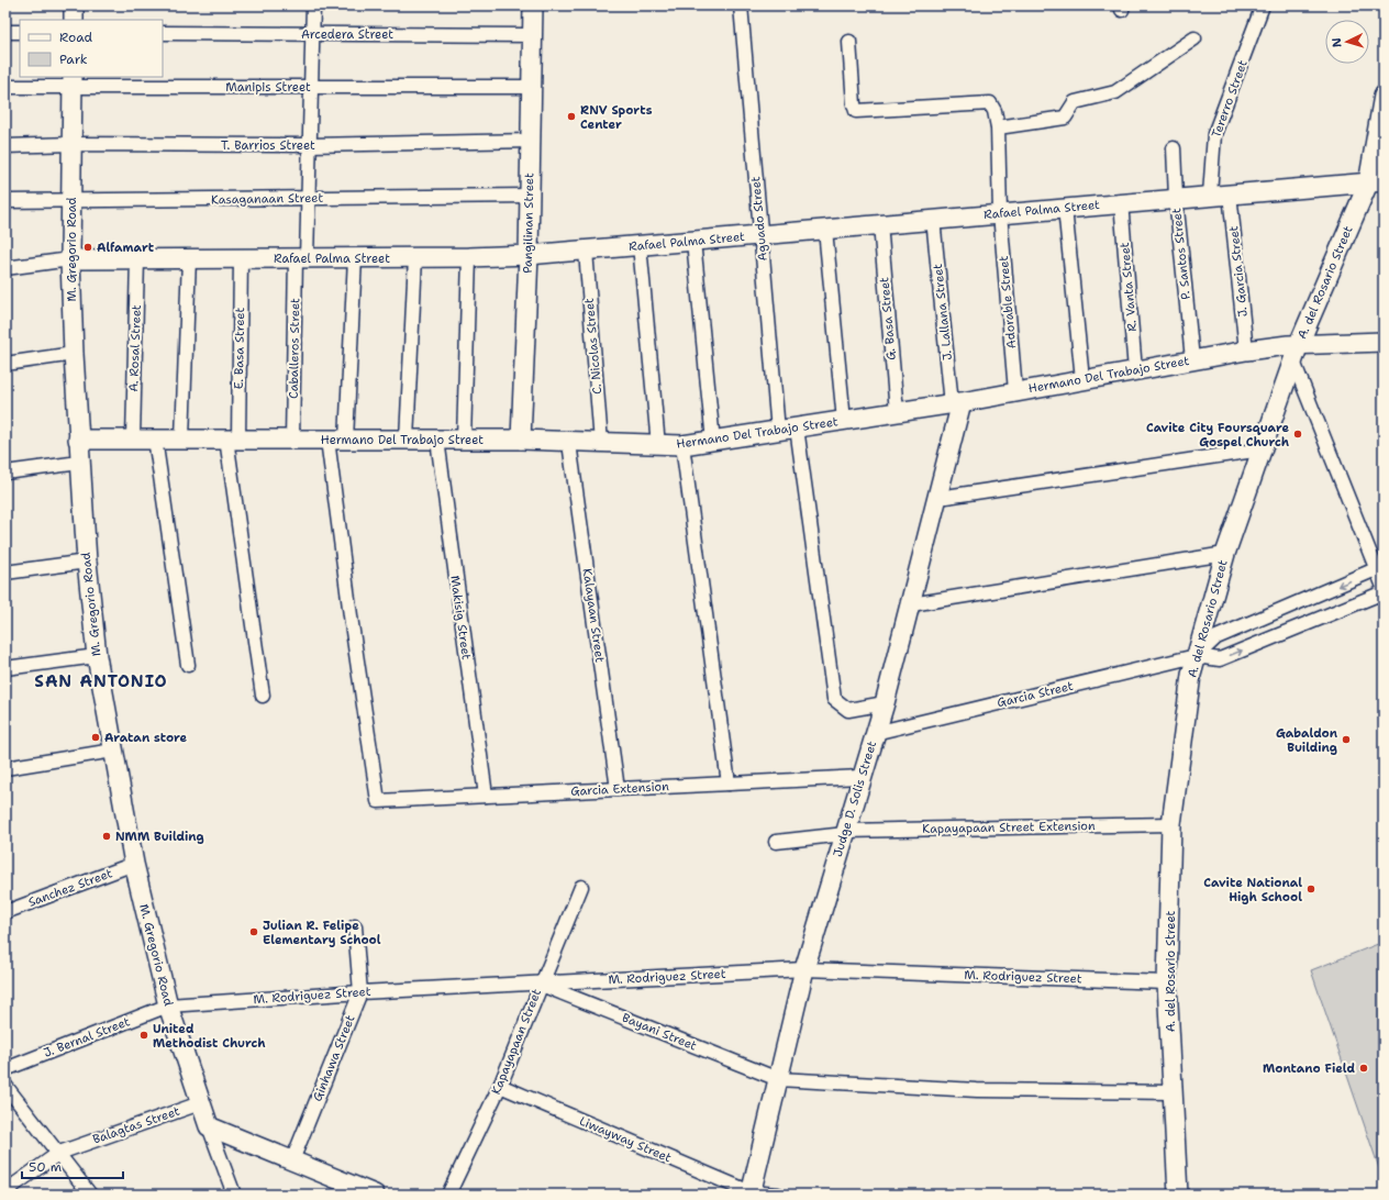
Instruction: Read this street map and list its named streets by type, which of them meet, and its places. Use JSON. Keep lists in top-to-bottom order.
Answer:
{
  "streets": {
    "street": [
      "Arcedera Street",
      "Manipis Street",
      "Tererro Street",
      "T. Barrios Street",
      "Kasaganaan Street",
      "Rafael Palma Street",
      "Aguado Street",
      "Pangilinan Street",
      "M. Gregorio Road",
      "P. Santos Street",
      "J. Garcia Street",
      "A. del Rosario Street",
      "R. Vanta Street",
      "Adorable Street",
      "J. Lallana Street",
      "G. Basa Street",
      "C. Nicolas Street",
      "A. Rosal Street",
      "E. Basa Street",
      "Caballeros Street",
      "Hermano Del Trabajo Street",
      "Kalayaan Street",
      "Makisig Street",
      "Garcia Street",
      "Garcia Extension",
      "Judge D. Solis Street",
      "Kapayapaan Street Extension",
      "Sanchez Street",
      "M. Rodriguez Street",
      "Bayani Street",
      "J. Bernal Street",
      "Kapayapaan Street",
      "Ginhawa Street",
      "Balagtas Street",
      "Liwayway Street"
    ]
  },
  "crossings": [
    ["Arcedera Street", "Pangilinan Street"],
    ["Arcedera Street", "Caballeros Street"],
    ["Manipis Street", "Pangilinan Street"],
    ["Manipis Street", "M. Gregorio Road"],
    ["Manipis Street", "Caballeros Street"],
    ["Tererro Street", "Rafael Palma Street"],
    ["T. Barrios Street", "Pangilinan Street"],
    ["T. Barrios Street", "M. Gregorio Road"],
    ["T. Barrios Street", "Caballeros Street"],
    ["Kasaganaan Street", "Pangilinan Street"],
    ["Kasaganaan Street", "M. Gregorio Road"],
    ["Kasaganaan Street", "Caballeros Street"],
    ["Rafael Palma Street", "Aguado Street"],
    ["Rafael Palma Street", "Pangilinan Street"],
    ["Rafael Palma Street", "M. Gregorio Road"],
    ["Rafael Palma Street", "P. Santos Street"],
    ["Rafael Palma Street", "J. Garcia Street"],
    ["Rafael Palma Street", "A. del Rosario Street"],
    ["Rafael Palma Street", "R. Vanta Street"],
    ["Rafael Palma Street", "Adorable Street"],
    ["Rafael Palma Street", "J. Lallana Street"],
    ["Rafael Palma Street", "G. Basa Street"],
    ["Rafael Palma Street", "C. Nicolas Street"],
    ["Rafael Palma Street", "A. Rosal Street"],
    ["Rafael Palma Street", "E. Basa Street"],
    ["Rafael Palma Street", "Caballeros Street"],
    ["Aguado Street", "Hermano Del Trabajo Street"],
    ["Pangilinan Street", "Hermano Del Trabajo Street"],
    ["M. Gregorio Road", "Hermano Del Trabajo Street"],
    ["M. Gregorio Road", "Sanchez Street"],
    ["M. Gregorio Road", "M. Rodriguez Street"],
    ["M. Gregorio Road", "J. Bernal Street"],
    ["M. Gregorio Road", "Balagtas Street"],
    ["P. Santos Street", "Hermano Del Trabajo Street"],
    ["J. Garcia Street", "Hermano Del Trabajo Street"],
    ["A. del Rosario Street", "Hermano Del Trabajo Street"],
    ["A. del Rosario Street", "Garcia Street"],
    ["A. del Rosario Street", "Kapayapaan Street Extension"],
    ["A. del Rosario Street", "M. Rodriguez Street"],
    ["A. del Rosario Street", "Bayani Street"],
    ["R. Vanta Street", "Hermano Del Trabajo Street"],
    ["Adorable Street", "Hermano Del Trabajo Street"],
    ["J. Lallana Street", "Hermano Del Trabajo Street"],
    ["J. Lallana Street", "Judge D. Solis Street"],
    ["G. Basa Street", "Hermano Del Trabajo Street"],
    ["C. Nicolas Street", "Hermano Del Trabajo Street"],
    ["A. Rosal Street", "Hermano Del Trabajo Street"],
    ["E. Basa Street", "Hermano Del Trabajo Street"],
    ["Caballeros Street", "Hermano Del Trabajo Street"],
    ["Hermano Del Trabajo Street", "Kalayaan Street"],
    ["Hermano Del Trabajo Street", "Makisig Street"],
    ["Hermano Del Trabajo Street", "Garcia Extension"],
    ["Hermano Del Trabajo Street", "Judge D. Solis Street"],
    ["Kalayaan Street", "Garcia Extension"],
    ["Makisig Street", "Garcia Extension"],
    ["Garcia Street", "Judge D. Solis Street"],
    ["Garcia Extension", "Judge D. Solis Street"],
    ["Judge D. Solis Street", "Kapayapaan Street Extension"],
    ["Judge D. Solis Street", "M. Rodriguez Street"],
    ["Judge D. Solis Street", "Bayani Street"],
    ["Judge D. Solis Street", "Liwayway Street"],
    ["M. Rodriguez Street", "Bayani Street"],
    ["M. Rodriguez Street", "J. Bernal Street"],
    ["M. Rodriguez Street", "Kapayapaan Street"],
    ["M. Rodriguez Street", "Ginhawa Street"],
    ["Bayani Street", "Kapayapaan Street"],
    ["Kapayapaan Street", "Liwayway Street"]
  ],
  "districts": ["SAN ANTONIO"],
  "places": [
    "RNV Sports Center",
    "Alfamart",
    "Cavite City Foursquare Gospel Church",
    "Aratan store",
    "Gabaldon Building",
    "NMM Building",
    "Cavite National High School",
    "Julian R. Felipe Elementary School",
    "United Methodist Church",
    "Montano Field"
  ],
  "legend": ["Road", "Park"],
  "scale_bar": "50 m",
  "north": "left"
}
